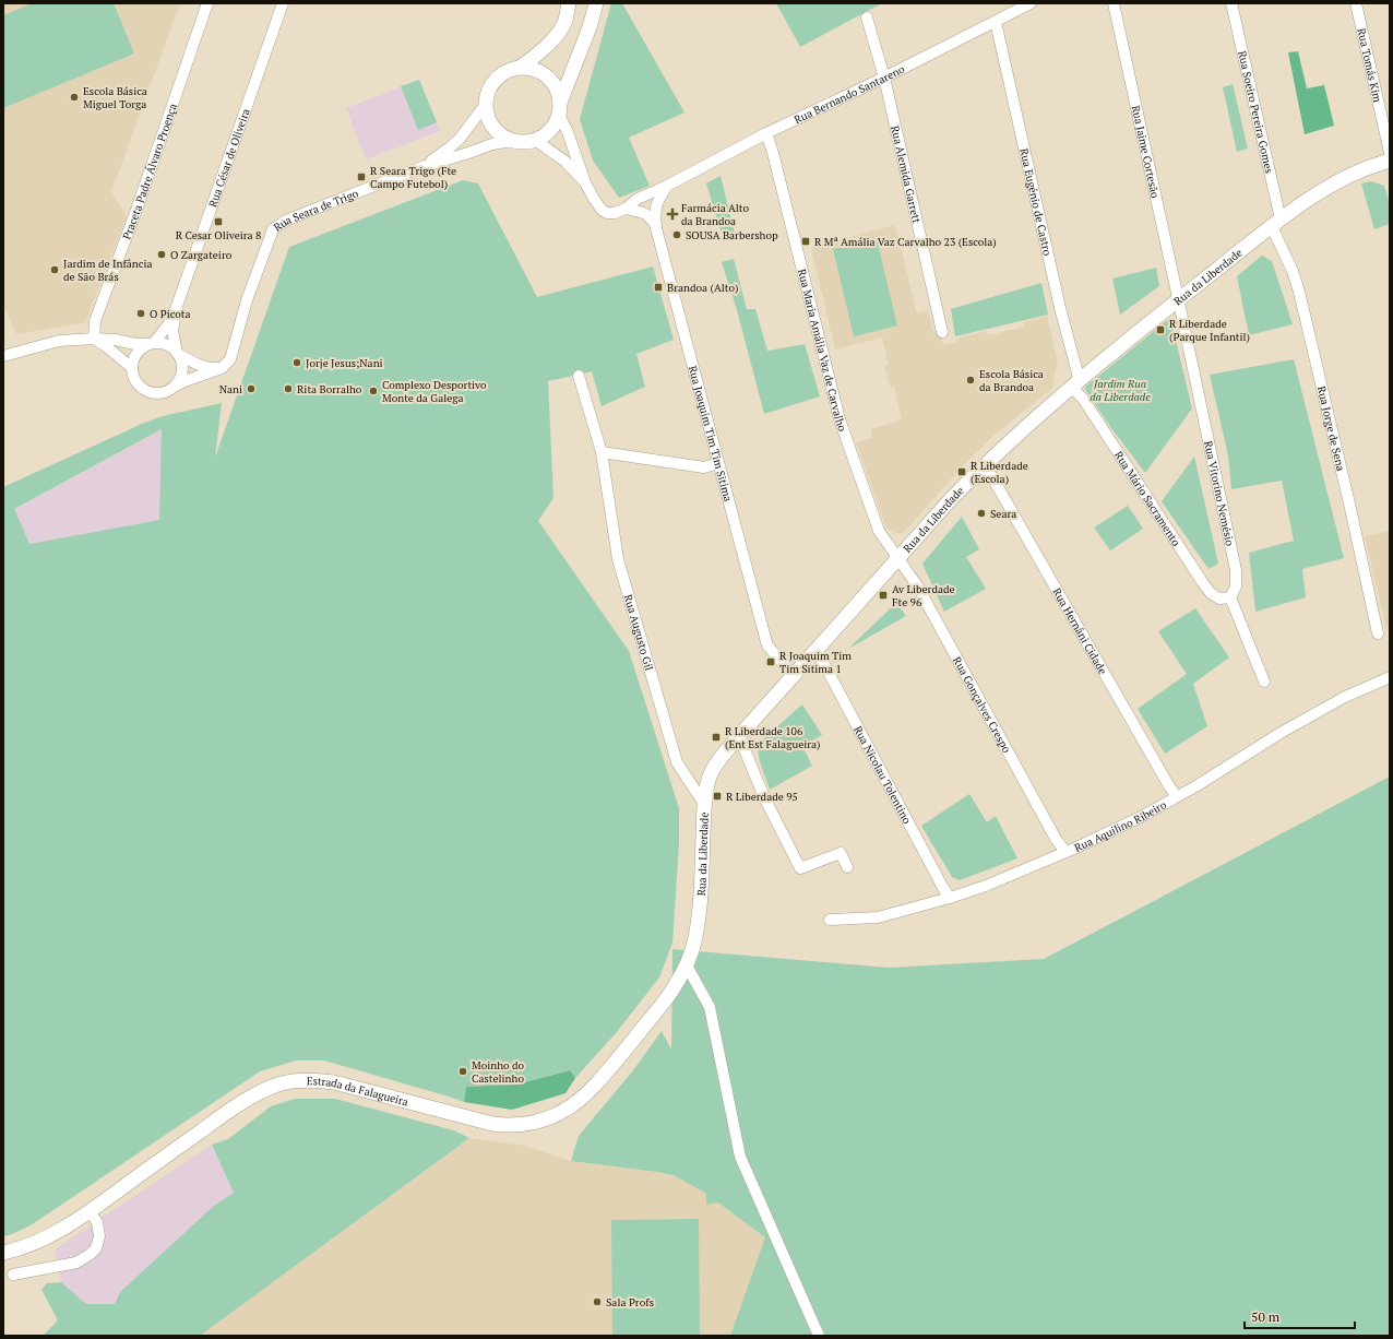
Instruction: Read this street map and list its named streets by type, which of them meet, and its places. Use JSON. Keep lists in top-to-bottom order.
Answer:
{
  "streets": {
    "street": [
      "Rua Tomás Kim",
      "Rua Bernando Santareno",
      "Rua Soeiro Pereira Gomes",
      "Rua Jaime Cortesão",
      "Rua César de Oliveira",
      "Praceta Padre Álvaro Proença",
      "Rua Alemida Garrett",
      "Rua Eugénio de Castro",
      "Rua Seara de Trigo",
      "Rua da Liberdade",
      "Rua Maria Amália Vaz de Carvalho",
      "Rua Jorge de Sena",
      "Rua Joaquim Tim Tim Sitima",
      "Rua Vitorino Nemésio",
      "Rua Mário Sacramento",
      "Rua Hernâni Cidade",
      "Rua Augusto Gil",
      "Rua Gonçalves Crespo",
      "Rua Nicolau Tolentino",
      "Rua Aquilino Ribeiro",
      "Estrada da Falagueira"
    ]
  },
  "crossings": [
    ["Rua Bernando Santareno", "Rua Alemida Garrett"],
    ["Rua Bernando Santareno", "Rua Eugénio de Castro"],
    ["Rua Bernando Santareno", "Rua Maria Amália Vaz de Carvalho"],
    ["Rua Bernando Santareno", "Rua Joaquim Tim Tim Sitima"],
    ["Rua Soeiro Pereira Gomes", "Rua da Liberdade"],
    ["Rua Soeiro Pereira Gomes", "Rua Jorge de Sena"],
    ["Rua Jaime Cortesão", "Rua da Liberdade"],
    ["Rua Jaime Cortesão", "Rua Vitorino Nemésio"],
    ["Rua Eugénio de Castro", "Rua da Liberdade"],
    ["Rua Eugénio de Castro", "Rua Mário Sacramento"],
    ["Rua da Liberdade", "Rua Maria Amália Vaz de Carvalho"],
    ["Rua da Liberdade", "Rua Jorge de Sena"],
    ["Rua da Liberdade", "Rua Joaquim Tim Tim Sitima"],
    ["Rua da Liberdade", "Rua Vitorino Nemésio"],
    ["Rua da Liberdade", "Rua Mário Sacramento"],
    ["Rua da Liberdade", "Rua Hernâni Cidade"],
    ["Rua da Liberdade", "Rua Augusto Gil"],
    ["Rua da Liberdade", "Rua Gonçalves Crespo"],
    ["Rua da Liberdade", "Rua Nicolau Tolentino"],
    ["Rua da Liberdade", "Estrada da Falagueira"],
    ["Rua Maria Amália Vaz de Carvalho", "Rua Gonçalves Crespo"],
    ["Rua Vitorino Nemésio", "Rua Mário Sacramento"],
    ["Rua Hernâni Cidade", "Rua Aquilino Ribeiro"],
    ["Rua Gonçalves Crespo", "Rua Aquilino Ribeiro"],
    ["Rua Nicolau Tolentino", "Rua Aquilino Ribeiro"]
  ],
  "parks": ["Jardim Rua da Liberdade"],
  "places": {
    "other": [
      "Escola Básica Miguel Torga",
      "SOUSA Barbershop",
      "O Zargateiro",
      "Jardim de Infância de São Brás",
      "O Picota",
      "Jorje Jesus;Nani",
      "Escola Básica da Brandoa",
      "Nani",
      "Rita Borralho",
      "Complexo Desportivo Monte da Galega",
      "Seara",
      "Moinho do Castelinho",
      "Sala Profs"
    ],
    "transit": [
      "R Seara Trigo (Fte Campo Futebol)",
      "R Cesar Oliveira 8",
      "R Mª Amália Vaz Carvalho 23 (Escola)",
      "Brandoa (Alto)",
      "R Liberdade (Parque Infantil)",
      "R Liberdade (Escola)",
      "Av Liberdade Fte 96",
      "R Joaquim Tim Tim Sitima 1",
      "R Liberdade 106 (Ent Est Falagueira)",
      "R Liberdade 95"
    ],
    "health": ["Farmácia Alto da Brandoa"]
  },
  "scale_bar": "50 m"
}
